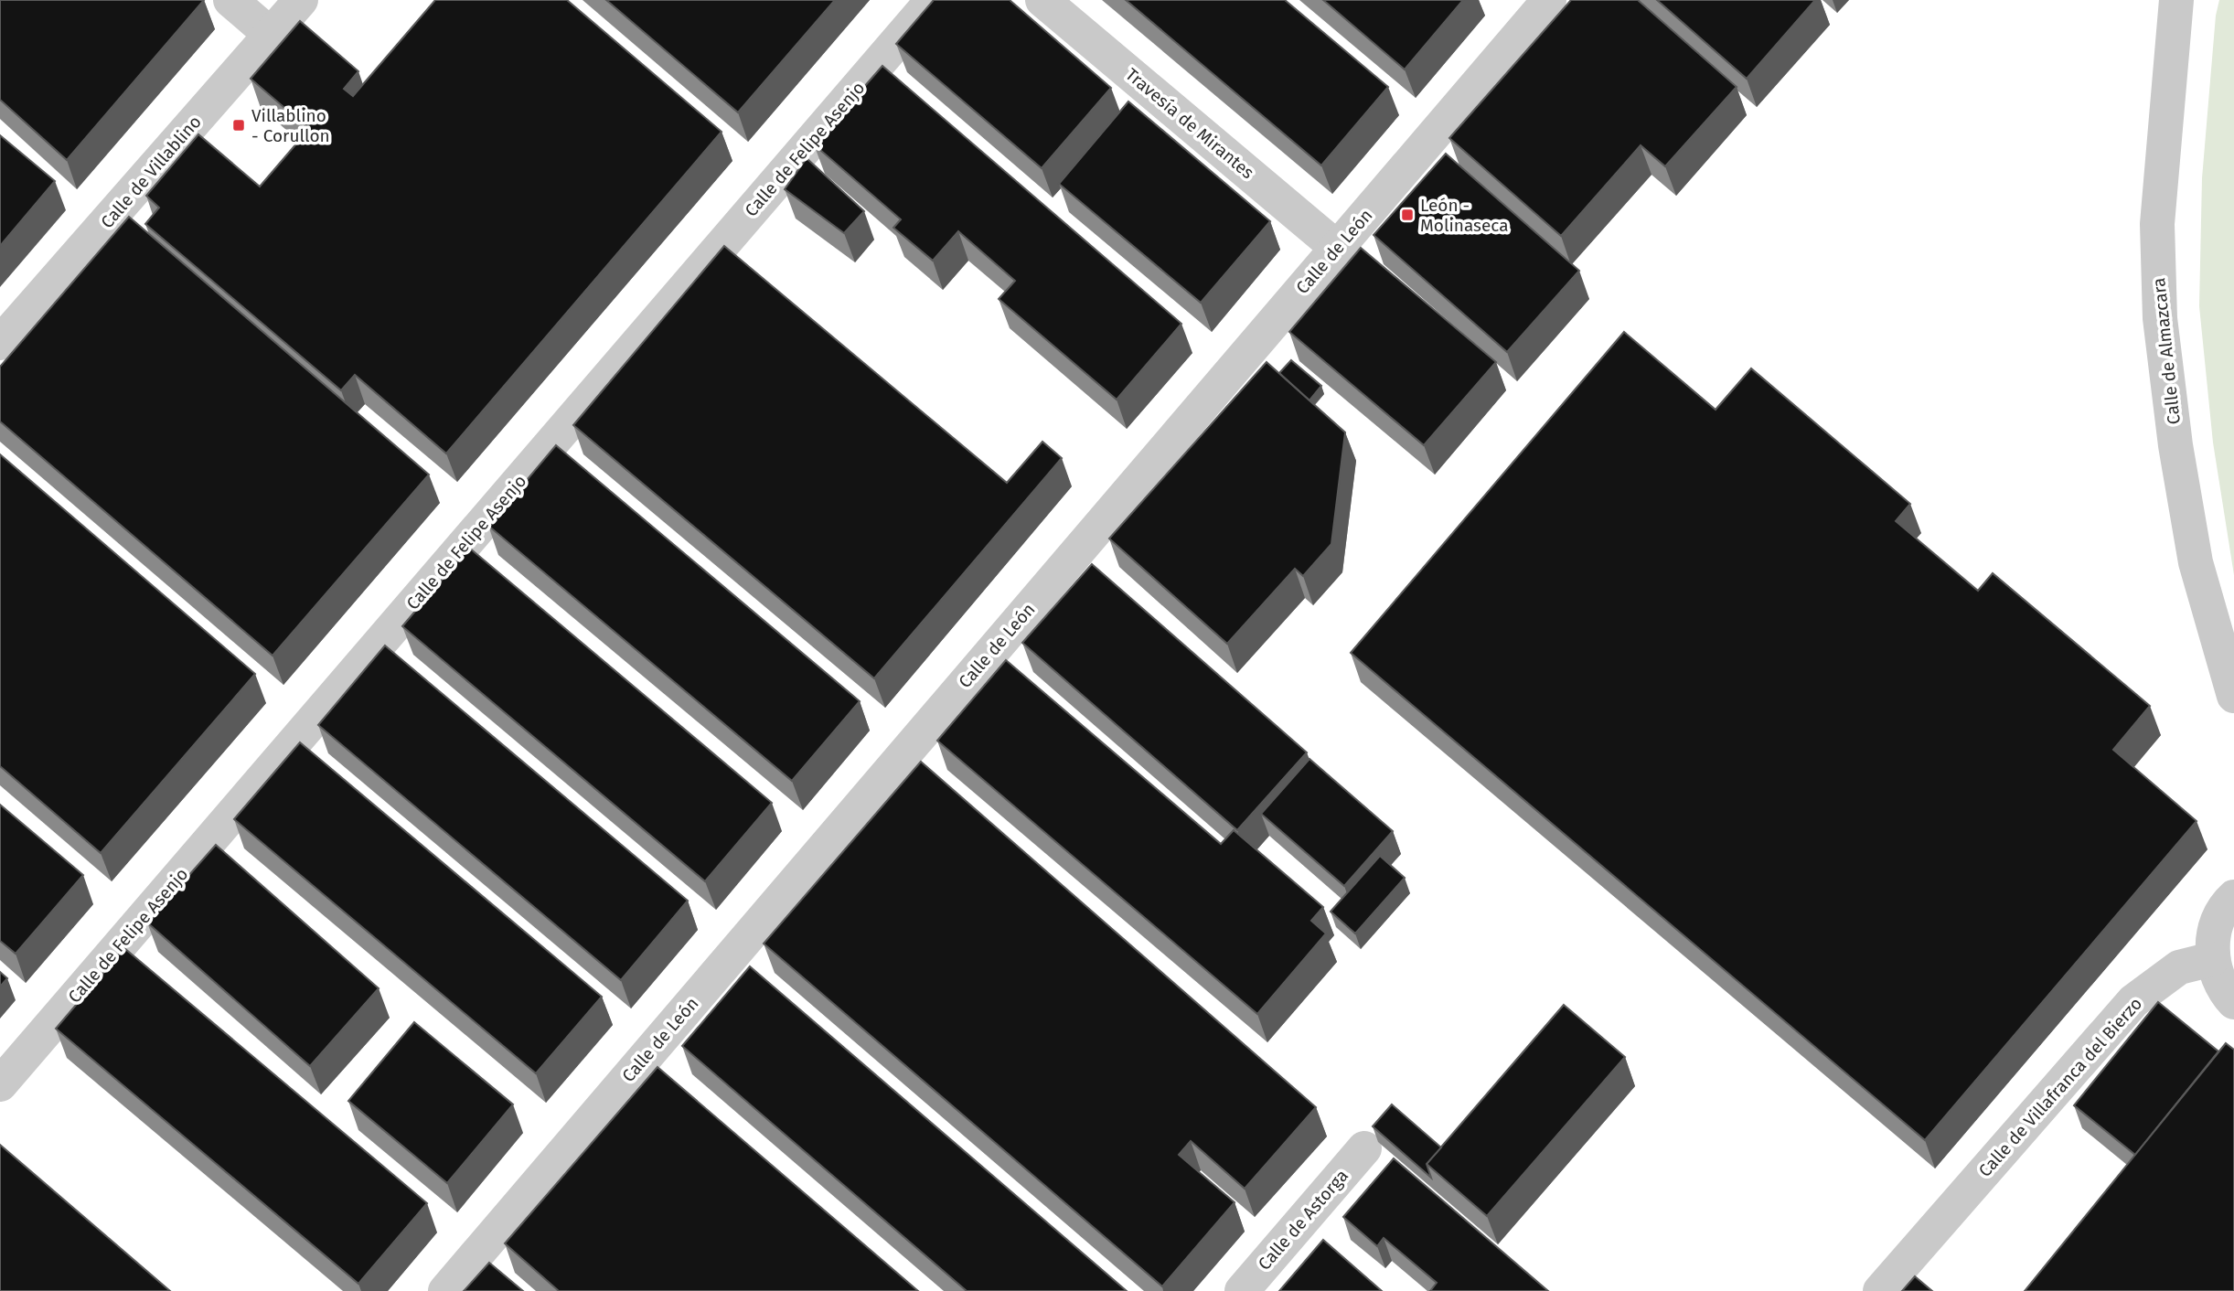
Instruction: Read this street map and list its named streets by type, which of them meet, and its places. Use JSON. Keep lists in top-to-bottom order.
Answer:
{
  "streets": {
    "street": [
      "Travesía de Mirantes",
      "Calle de Felipe Asenjo",
      "Calle de Villablino",
      "Calle de León",
      "Calle de Almazcara",
      "Calle de Villafranca del Bierzo",
      "Calle de Astorga"
    ]
  },
  "crossings": [
    ["Travesía de Mirantes", "Calle de León"]
  ],
  "places": {
    "transit": ["Villablino - Corullon", "León - Molinaseca"]
  }
}
